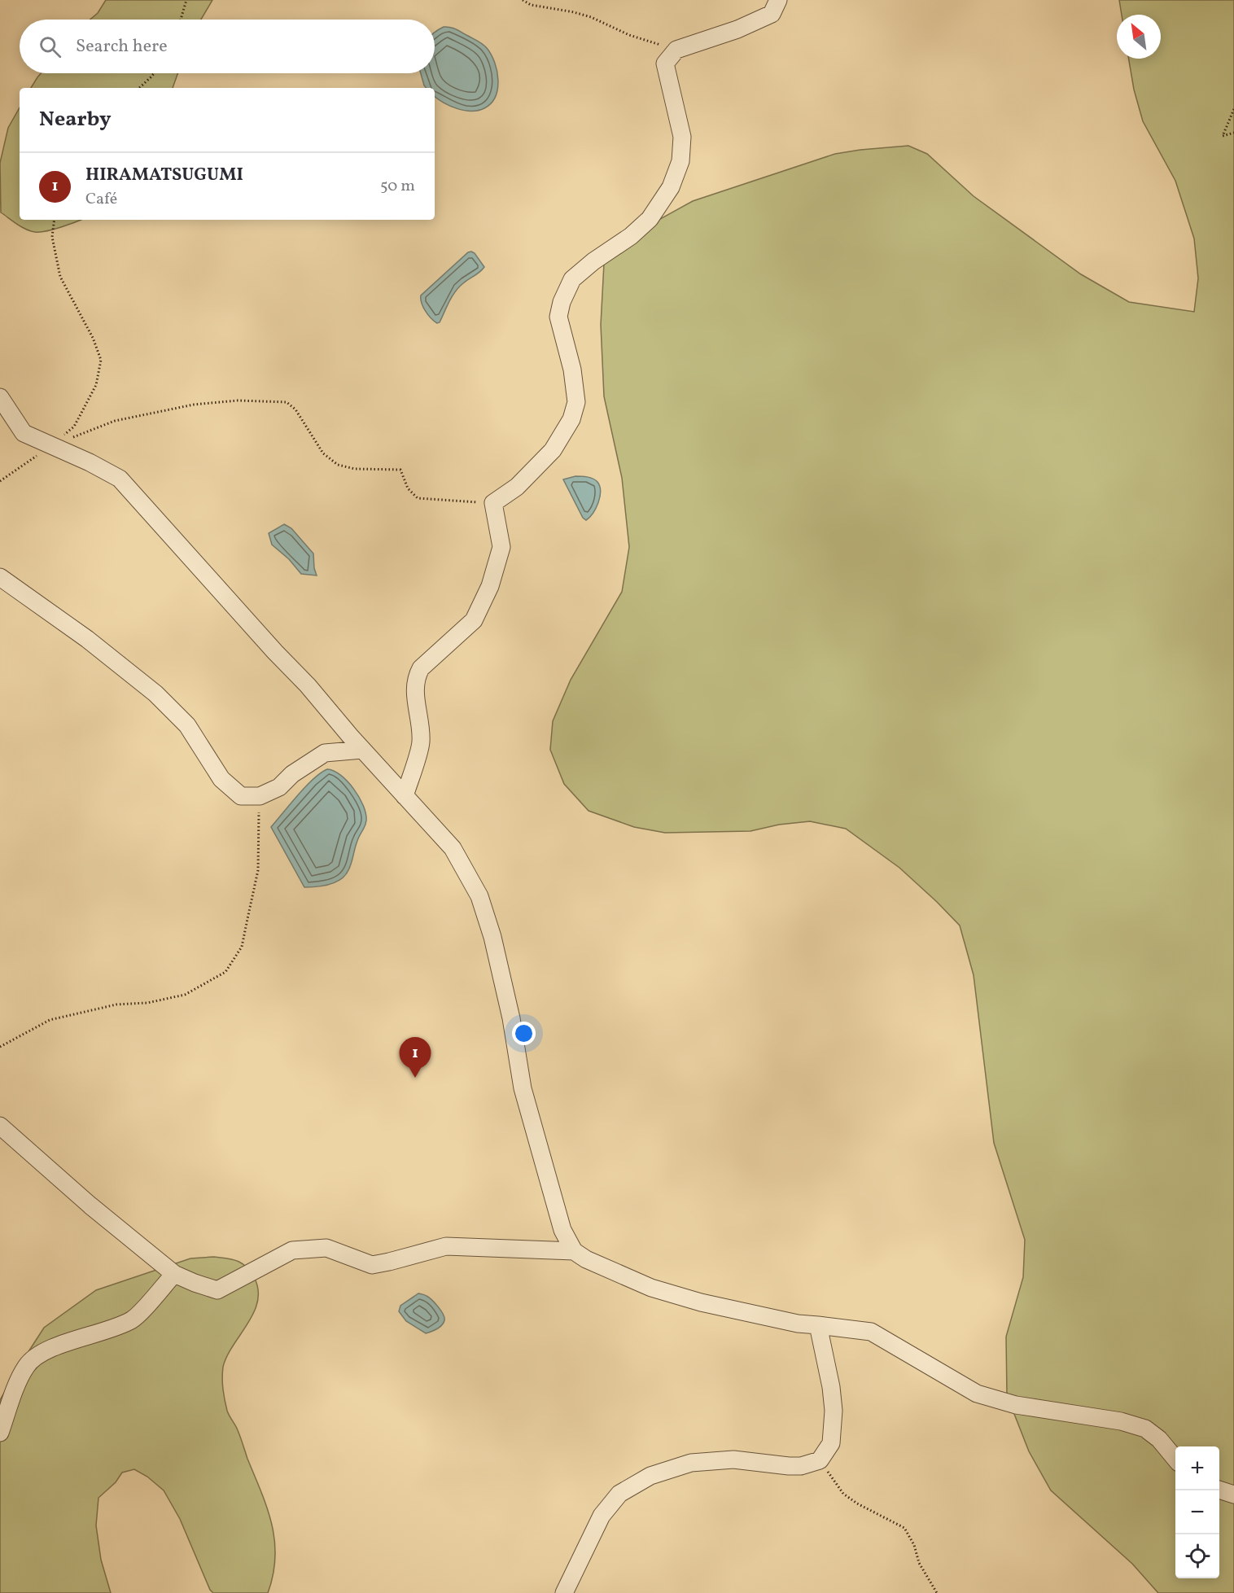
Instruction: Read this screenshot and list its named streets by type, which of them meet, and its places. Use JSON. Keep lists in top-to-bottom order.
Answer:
{
  "north": "top left",
  "page": {
    "search": "Search here",
    "heading": "Nearby",
    "list": [
      {
        "mark": "1",
        "name": "HIRAMATSUGUMI",
        "note": "Café",
        "value": "50 m"
      }
    ],
    "pins": "1",
    "map_buttons": ["+", "−"]
  }
}
